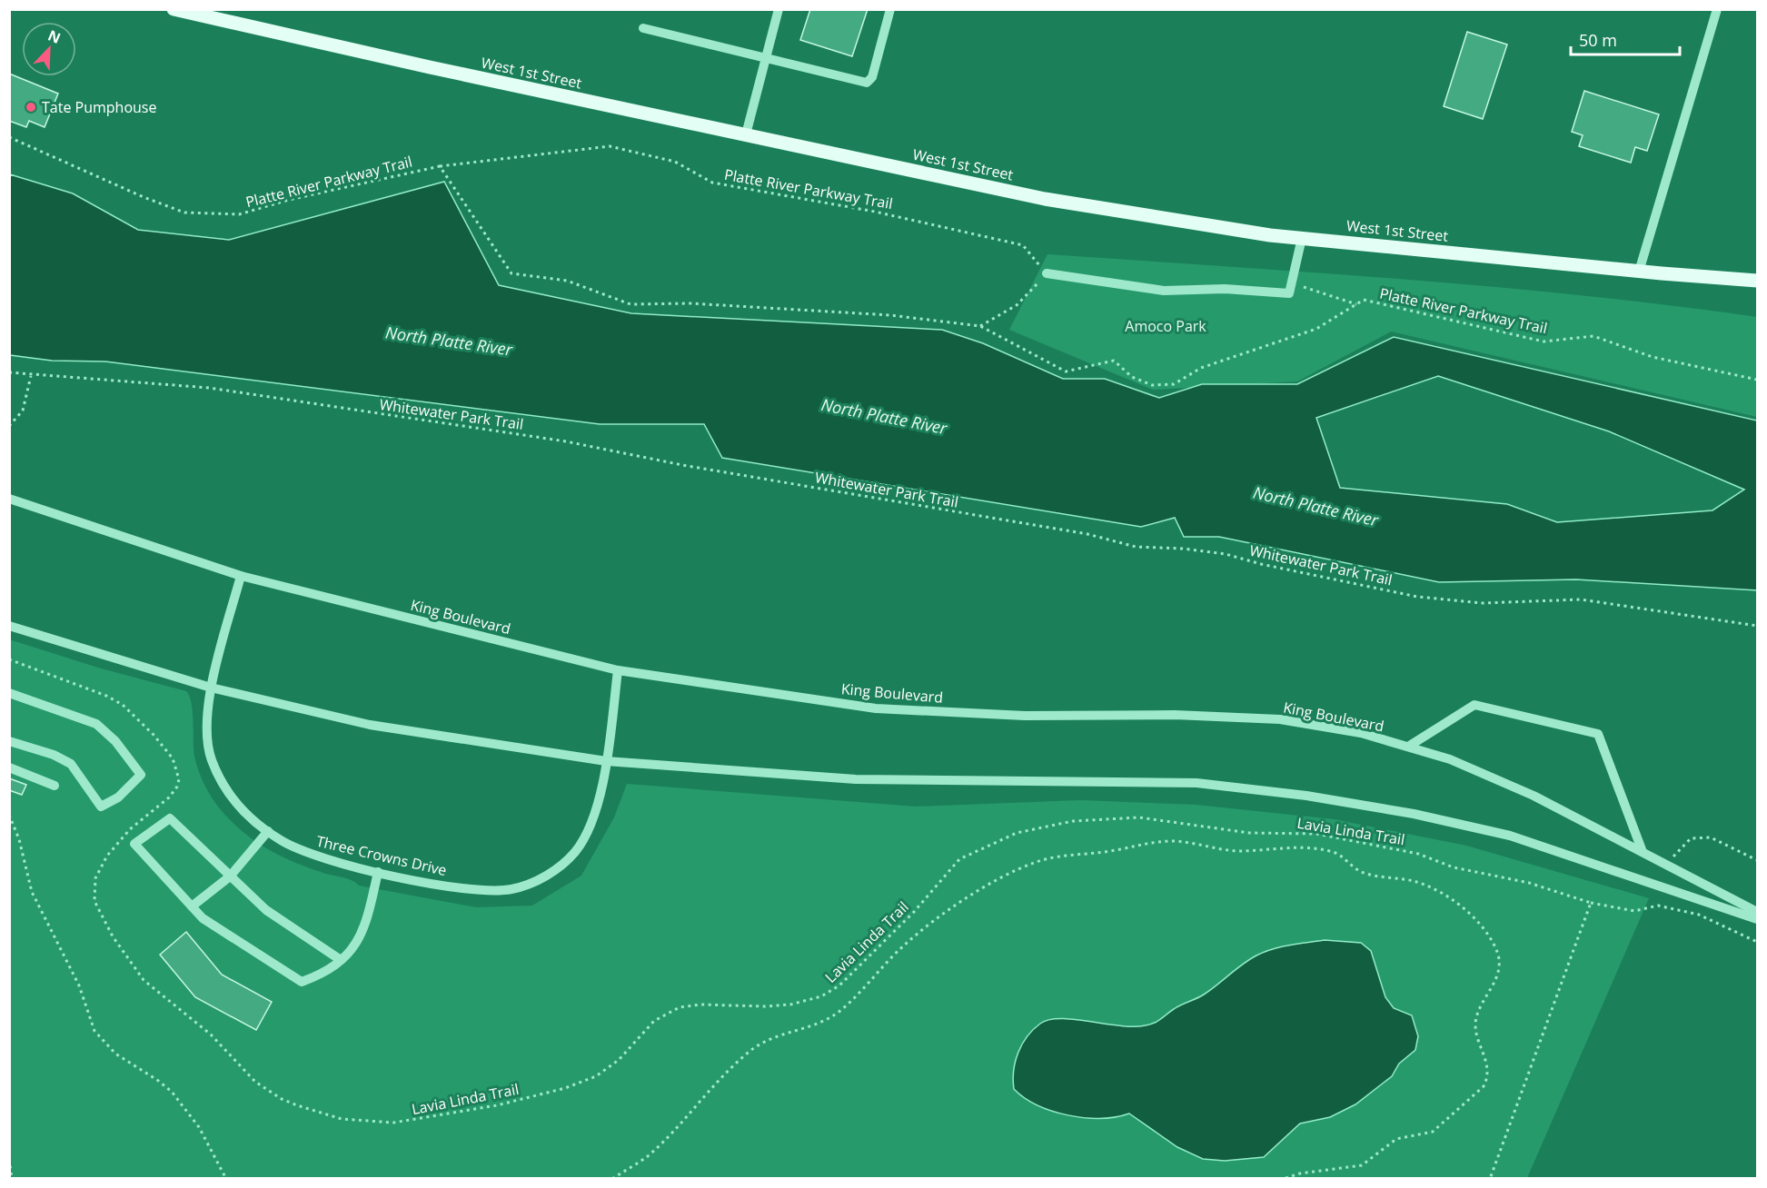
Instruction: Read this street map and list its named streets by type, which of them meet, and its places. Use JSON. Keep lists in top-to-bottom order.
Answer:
{
  "streets": {
    "main road": ["West 1st Street"],
    "street": ["King Boulevard", "Three Crowns Drive"],
    "path": ["Platte River Parkway Trail", "Whitewater Park Trail", "Lavia Linda Trail"]
  },
  "crossings": [
    ["King Boulevard", "Three Crowns Drive"]
  ],
  "water": ["North Platte River"],
  "parks": ["Amoco Park"],
  "places": ["Tate Pumphouse"],
  "scale_bar": "50 m",
  "north": "top right"
}
